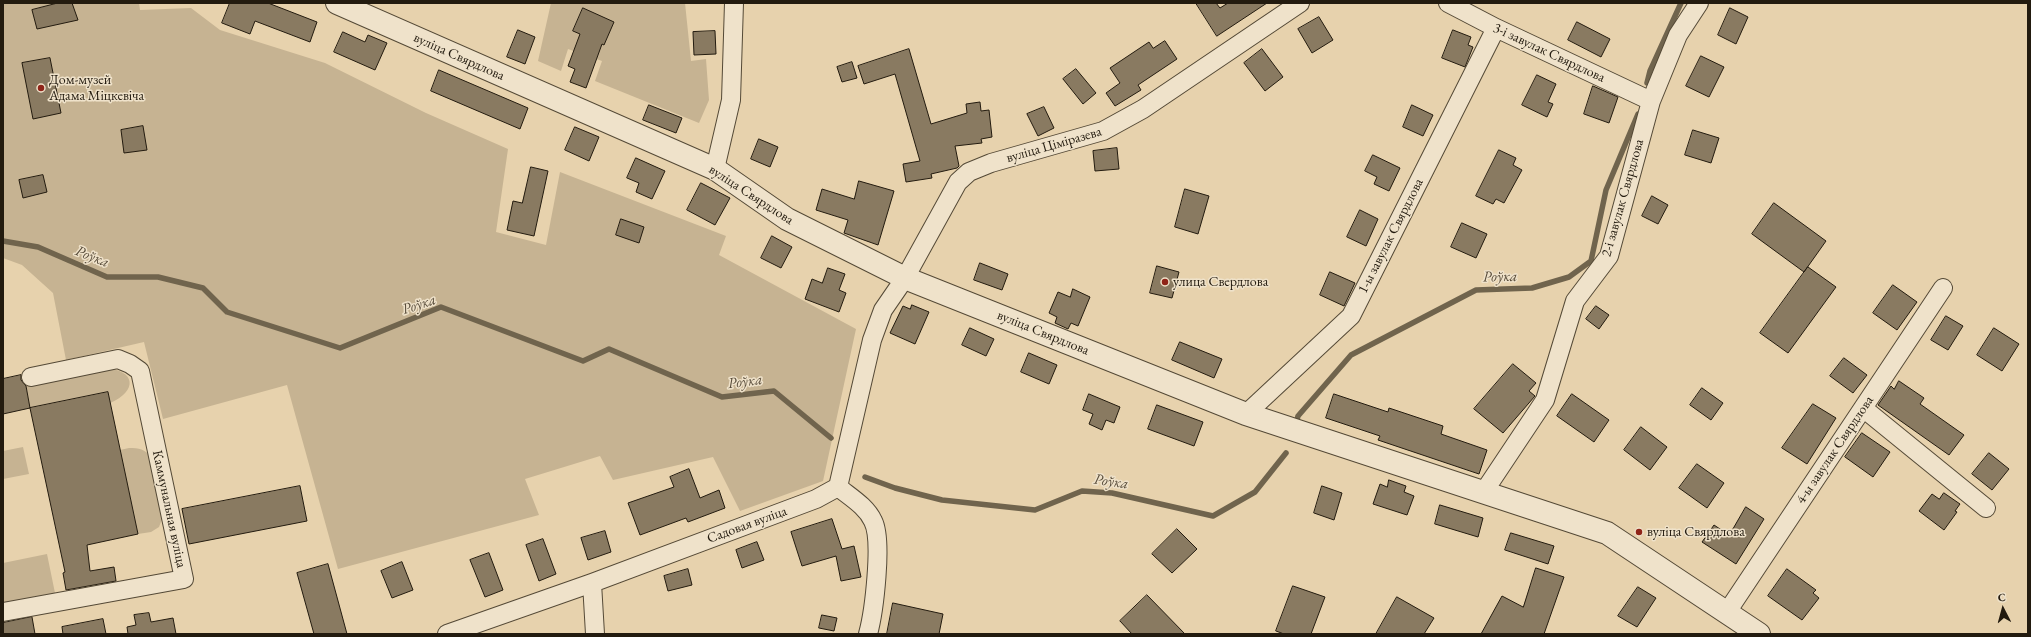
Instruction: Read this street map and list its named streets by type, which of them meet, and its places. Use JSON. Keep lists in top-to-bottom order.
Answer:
{
  "streets": {
    "street": [
      "3-і завулак Свярдлова",
      "вуліца Свярдлова",
      "вуліца Ціміразева",
      "2-і завулак Свярдлова",
      "1-ы завулак Свярдлова",
      "4-ы завулак Свярдлова",
      "Каммунальная вуліца",
      "Садовая вуліца"
    ]
  },
  "crossings": [
    ["3-і завулак Свярдлова", "2-і завулак Свярдлова"],
    ["3-і завулак Свярдлова", "1-ы завулак Свярдлова"],
    ["вуліца Свярдлова", "вуліца Ціміразева"],
    ["вуліца Свярдлова", "2-і завулак Свярдлова"],
    ["вуліца Свярдлова", "1-ы завулак Свярдлова"],
    ["вуліца Свярдлова", "4-ы завулак Свярдлова"]
  ],
  "water": ["Роўка"],
  "places": ["Дом-музей Адама Міцкевіча", "улица Свердлова", "вуліца Свярдлова"],
  "north": "top"
}
